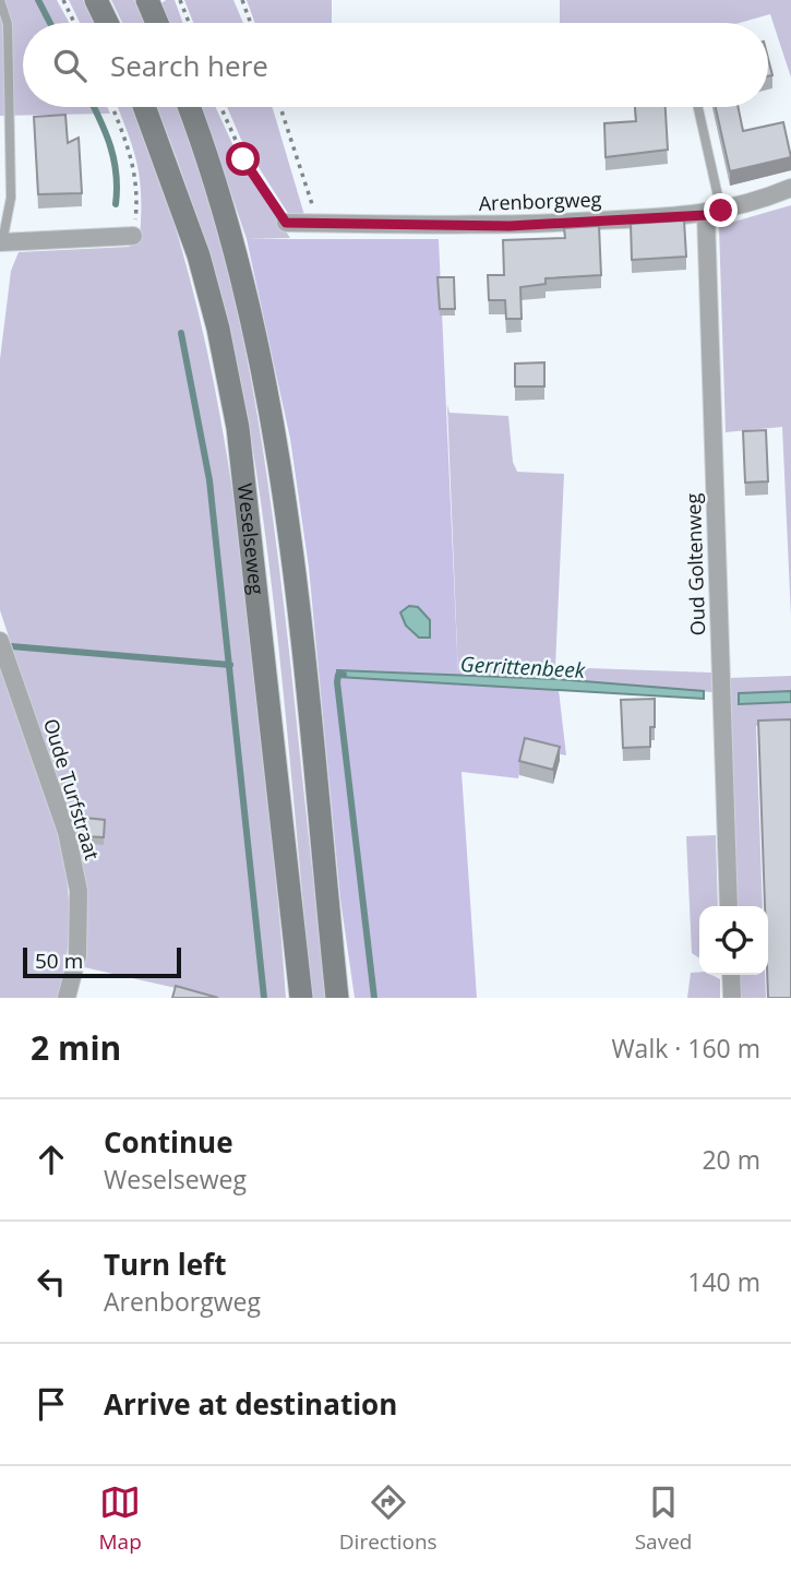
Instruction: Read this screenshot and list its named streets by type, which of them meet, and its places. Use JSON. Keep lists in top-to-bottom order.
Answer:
{
  "streets": {
    "main road": ["Weselseweg"],
    "street": ["Arenborgweg", "Oud Goltenweg", "Oude Turfstraat"]
  },
  "crossings": [
    ["Arenborgweg", "Oud Goltenweg"]
  ],
  "water": ["Gerrittenbeek"],
  "scale_bar": "50 m",
  "page": {
    "search": "Search here",
    "scale": "50 m",
    "heading": ["2 min", "Walk · 160 m"],
    "list": [
      ["Continue", "Weselseweg", "20 m"],
      ["Turn left", "Arenborgweg", "140 m"],
      "Arrive at destination"
    ],
    "nav": ["Map", "Directions", "Saved"]
  }
}
